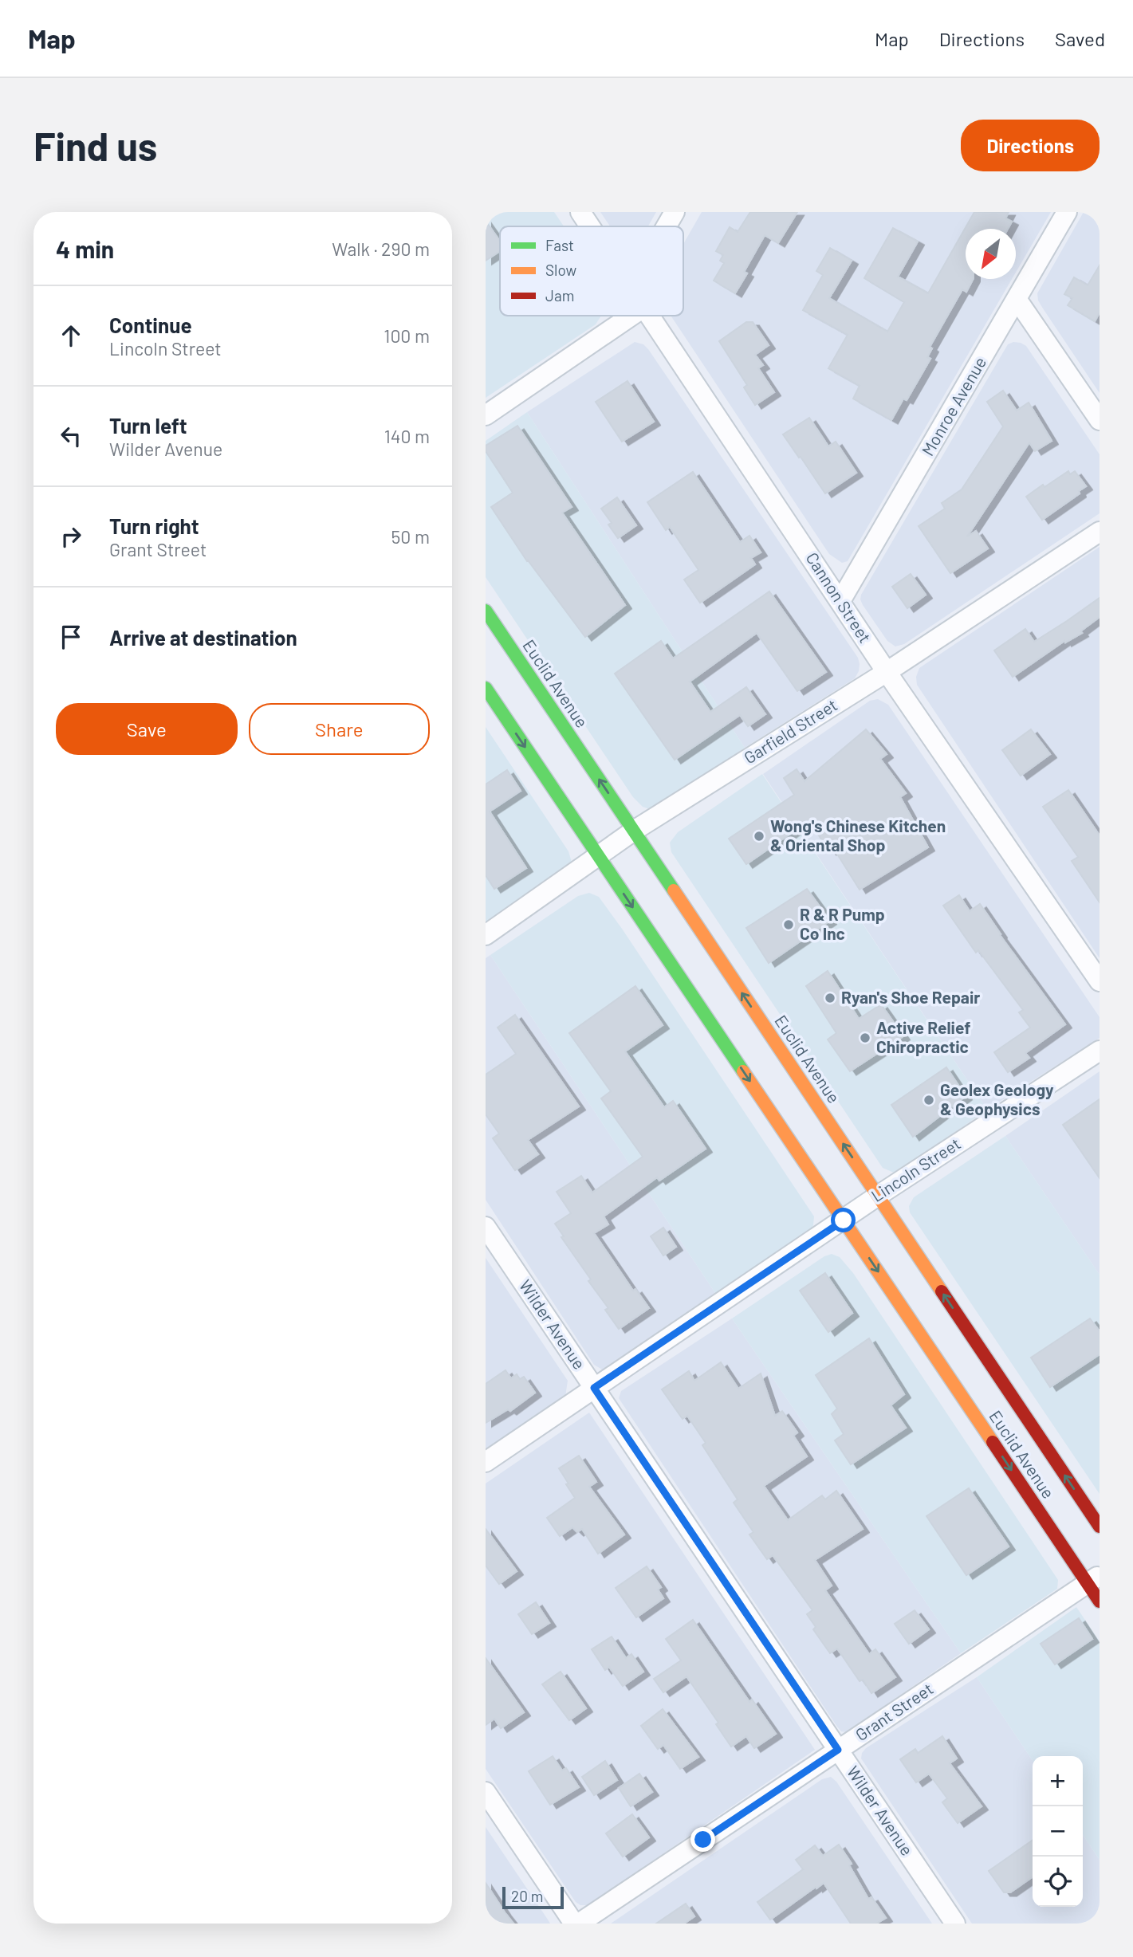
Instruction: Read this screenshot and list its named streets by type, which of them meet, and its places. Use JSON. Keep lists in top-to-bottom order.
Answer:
{
  "streets": {
    "highway": ["Euclid Avenue"],
    "street": [
      "Monroe Avenue",
      "Cannon Street",
      "Garfield Street",
      "Lincoln Street",
      "Wilder Avenue",
      "Grant Street"
    ]
  },
  "crossings": [
    ["Monroe Avenue", "Cannon Street"],
    ["Cannon Street", "Garfield Street"],
    ["Euclid Avenue", "Garfield Street"],
    ["Euclid Avenue", "Lincoln Street"],
    ["Euclid Avenue", "Grant Street"],
    ["Lincoln Street", "Wilder Avenue"],
    ["Wilder Avenue", "Grant Street"]
  ],
  "places": [
    "Wong's Chinese Kitchen & Oriental Shop",
    "R & R Pump Co Inc",
    "Ryan's Shoe Repair",
    "Active Relief Chiropractic",
    "Geolex Geology & Geophysics"
  ],
  "legend": ["Fast", "Slow", "Jam"],
  "scale_bar": "20 m",
  "north": "bottom left",
  "page": {
    "header": "Map",
    "nav": ["Map", "Directions", "Saved"],
    "buttons": [
      "Directions",
      ["Save", "Share"]
    ],
    "title": "Find us",
    "heading": ["4 min", "Walk · 290 m"],
    "list": [
      ["Continue", "Lincoln Street", "100 m"],
      ["Turn left", "Wilder Avenue", "140 m"],
      ["Turn right", "Grant Street", "50 m"],
      "Arrive at destination"
    ],
    "map_buttons": ["+", "−"],
    "scale": "20 m"
  }
}
